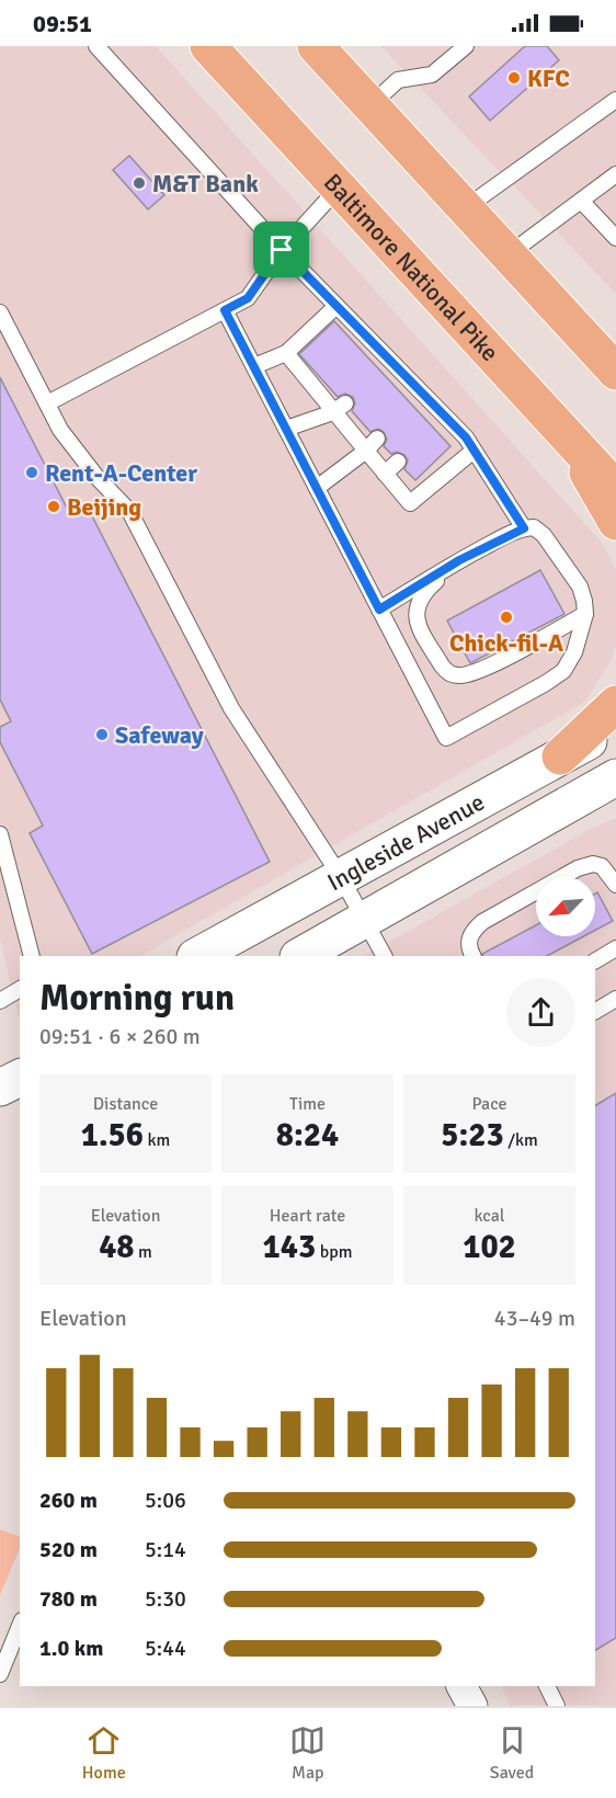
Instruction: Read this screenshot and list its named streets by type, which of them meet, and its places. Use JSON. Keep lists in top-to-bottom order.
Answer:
{
  "streets": {
    "main road": ["Baltimore National Pike", "Ingleside Avenue"]
  },
  "places": [
    "KFC",
    "M&T Bank",
    "Rent-A-Center",
    "Beijing",
    "Chick-fil-A",
    "Safeway"
  ],
  "north": "bottom left",
  "page": {
    "status": "09:51",
    "heading": ["Morning run", "09:51 · 6 × 260 m"],
    "stats": [
      ["Distance", "1.56 km"],
      ["Time", "8:24"],
      ["Pace", "5:23 /km"],
      ["Elevation", "48 m"],
      ["Heart rate", "143 bpm"],
      ["kcal", "102"]
    ],
    "chart": ["Elevation", "43–49 m"],
    "list": [
      {
        "name": "260 m",
        "note": "5:06"
      },
      {
        "name": "520 m",
        "note": "5:14"
      },
      {
        "name": "780 m",
        "note": "5:30"
      },
      {
        "name": "1.0 km",
        "note": "5:44"
      }
    ],
    "tabs": ["Home", "Map", "Saved"]
  }
}
